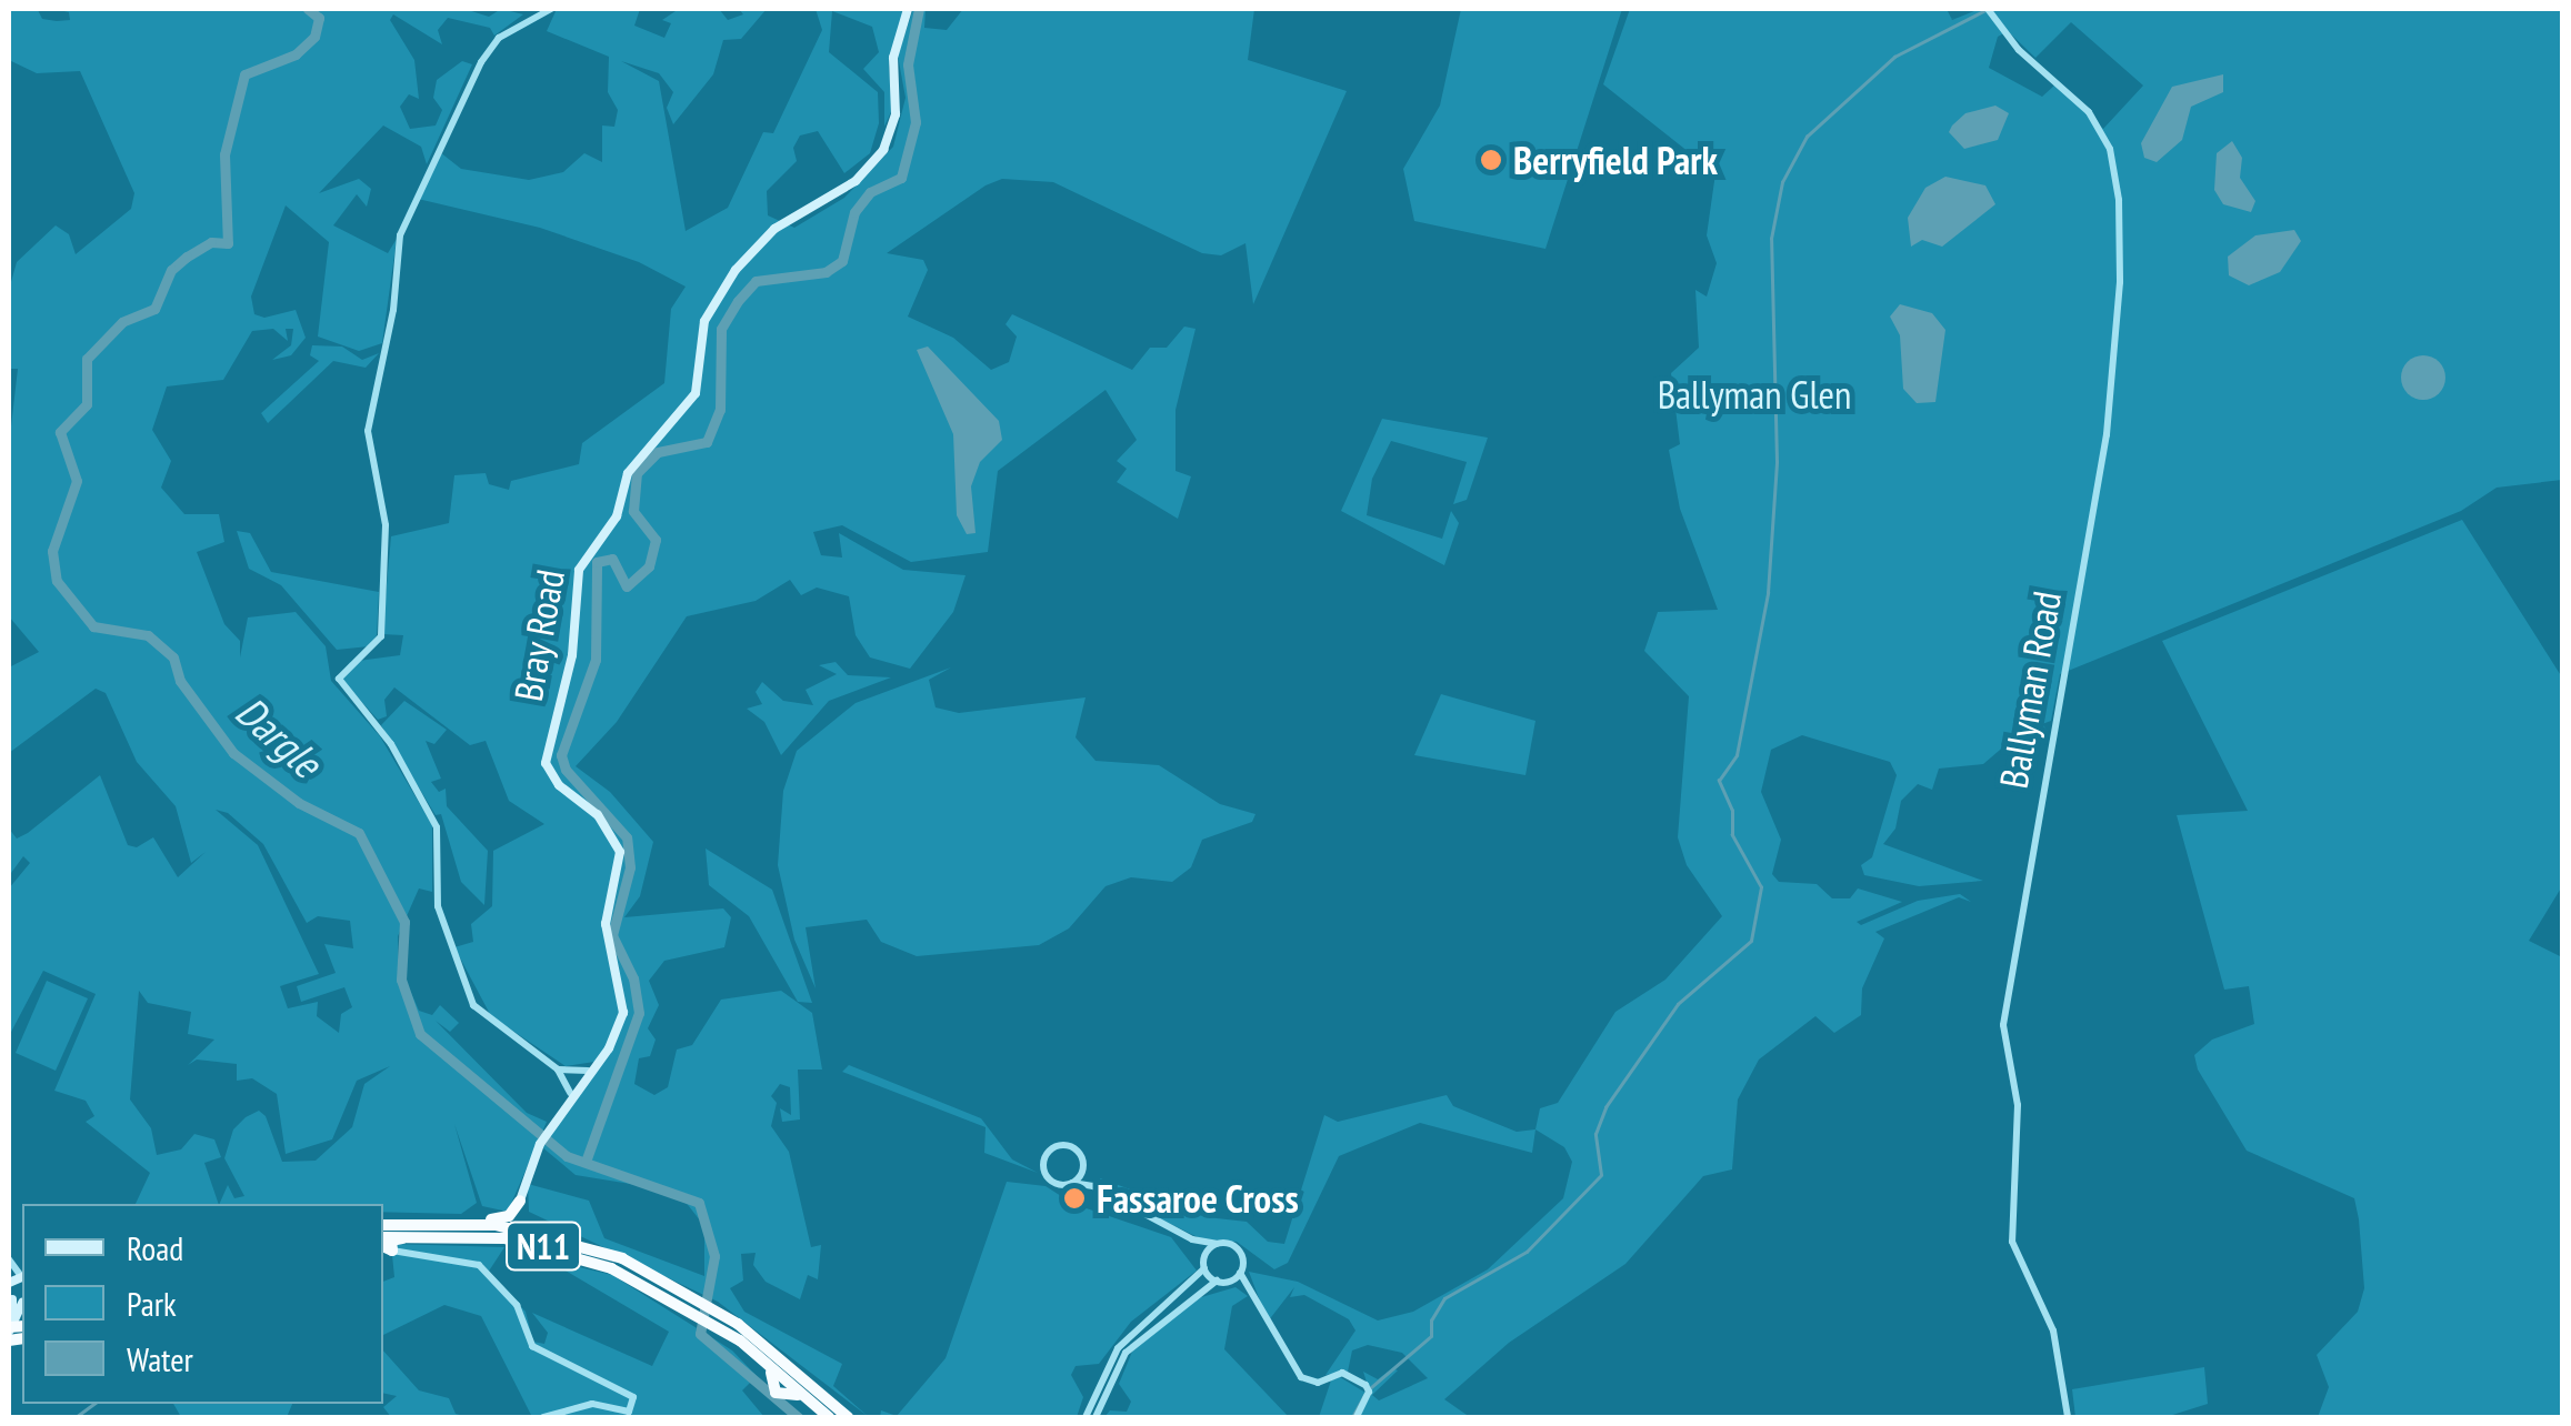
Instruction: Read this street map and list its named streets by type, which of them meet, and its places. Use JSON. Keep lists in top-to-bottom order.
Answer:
{
  "streets": {
    "highway": ["N11"],
    "main road": ["Bray Road"],
    "street": ["Ballyman Road"]
  },
  "crossings": [
    ["Bray Road", "N11"]
  ],
  "water": ["Dargle"],
  "parks": ["Ballyman Glen"],
  "places": ["Berryfield Park", "Fassaroe Cross"],
  "legend": ["Road", "Park", "Water"]
}
